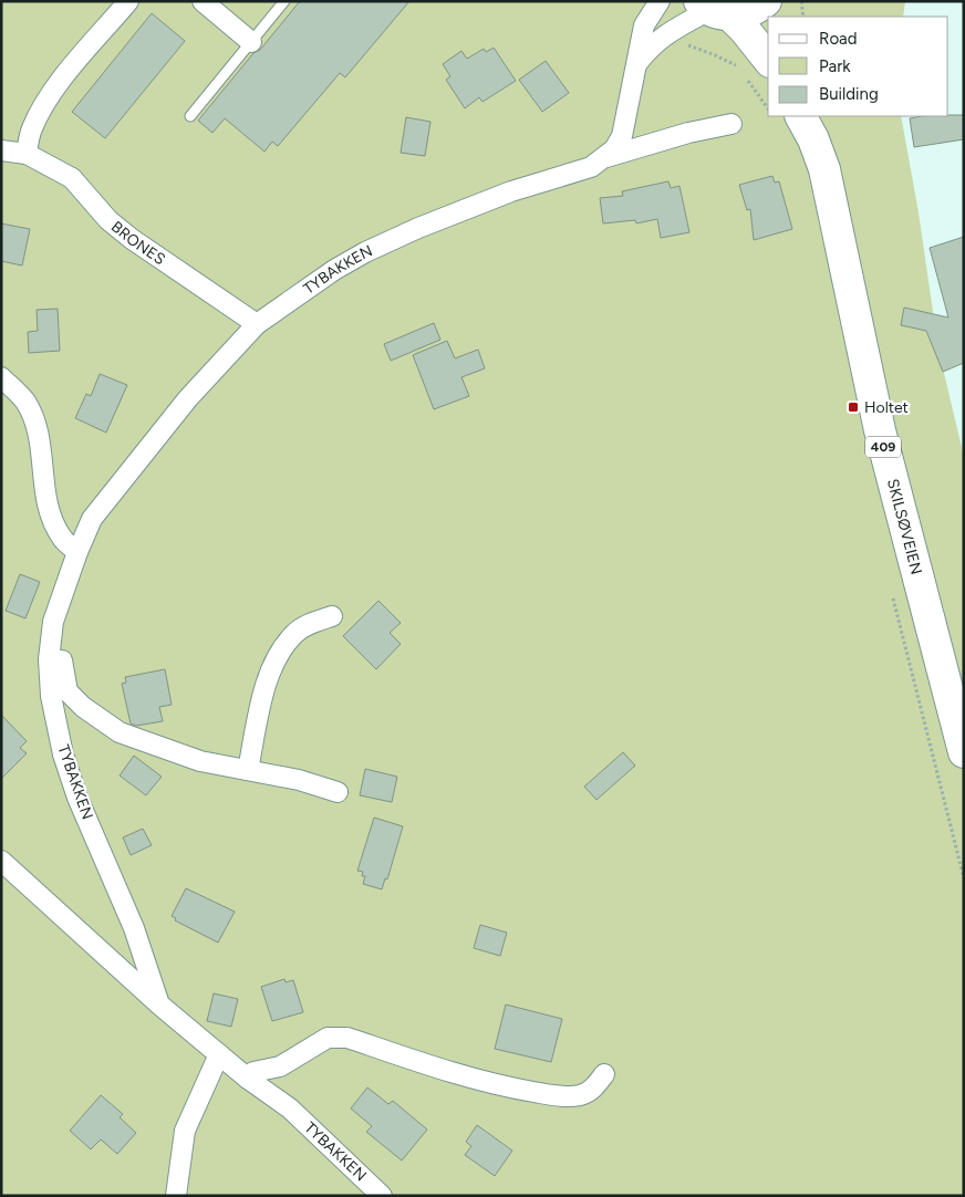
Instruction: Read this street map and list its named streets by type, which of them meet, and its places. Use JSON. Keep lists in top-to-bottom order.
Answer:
{
  "streets": {
    "main road": ["409", "SKILSØVEIEN"],
    "street": ["BRONES", "TYBAKKEN"]
  },
  "crossings": [
    ["BRONES", "TYBAKKEN"]
  ],
  "places": {
    "transit": ["Holtet"]
  },
  "legend": ["Road", "Park", "Building"]
}
